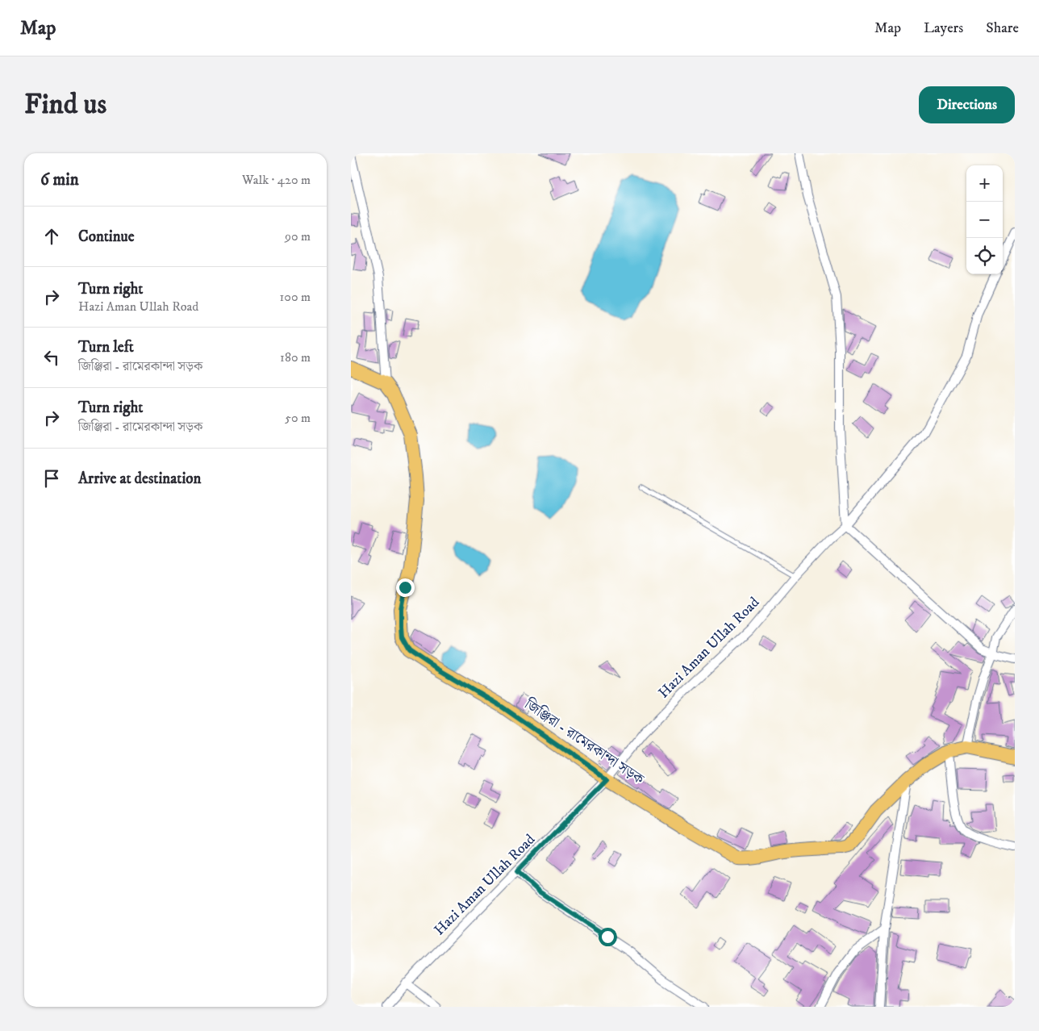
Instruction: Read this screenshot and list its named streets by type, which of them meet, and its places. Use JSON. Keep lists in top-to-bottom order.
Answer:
{
  "streets": {
    "main road": ["জিঞ্জিরা - রামেরকান্দা সড়ক"],
    "street": ["Hazi Aman Ullah Road"]
  },
  "crossings": [
    ["Hazi Aman Ullah Road", "জিঞ্জিরা - রামেরকান্দা সড়ক"]
  ],
  "page": {
    "header": "Map",
    "nav": ["Map", "Layers", "Share"],
    "buttons": "Directions",
    "title": "Find us",
    "heading": ["6 min", "Walk · 420 m"],
    "map_buttons": ["+", "−"],
    "list": [
      ["Continue", "90 m"],
      ["Turn right", "Hazi Aman Ullah Road", "100 m"],
      ["Turn left", "জিঞ্জিরা - রামেরকান্দা সড়ক", "180 m"],
      ["Turn right", "জিঞ্জিরা - রামেরকান্দা সড়ক", "50 m"],
      "Arrive at destination"
    ]
  }
}
